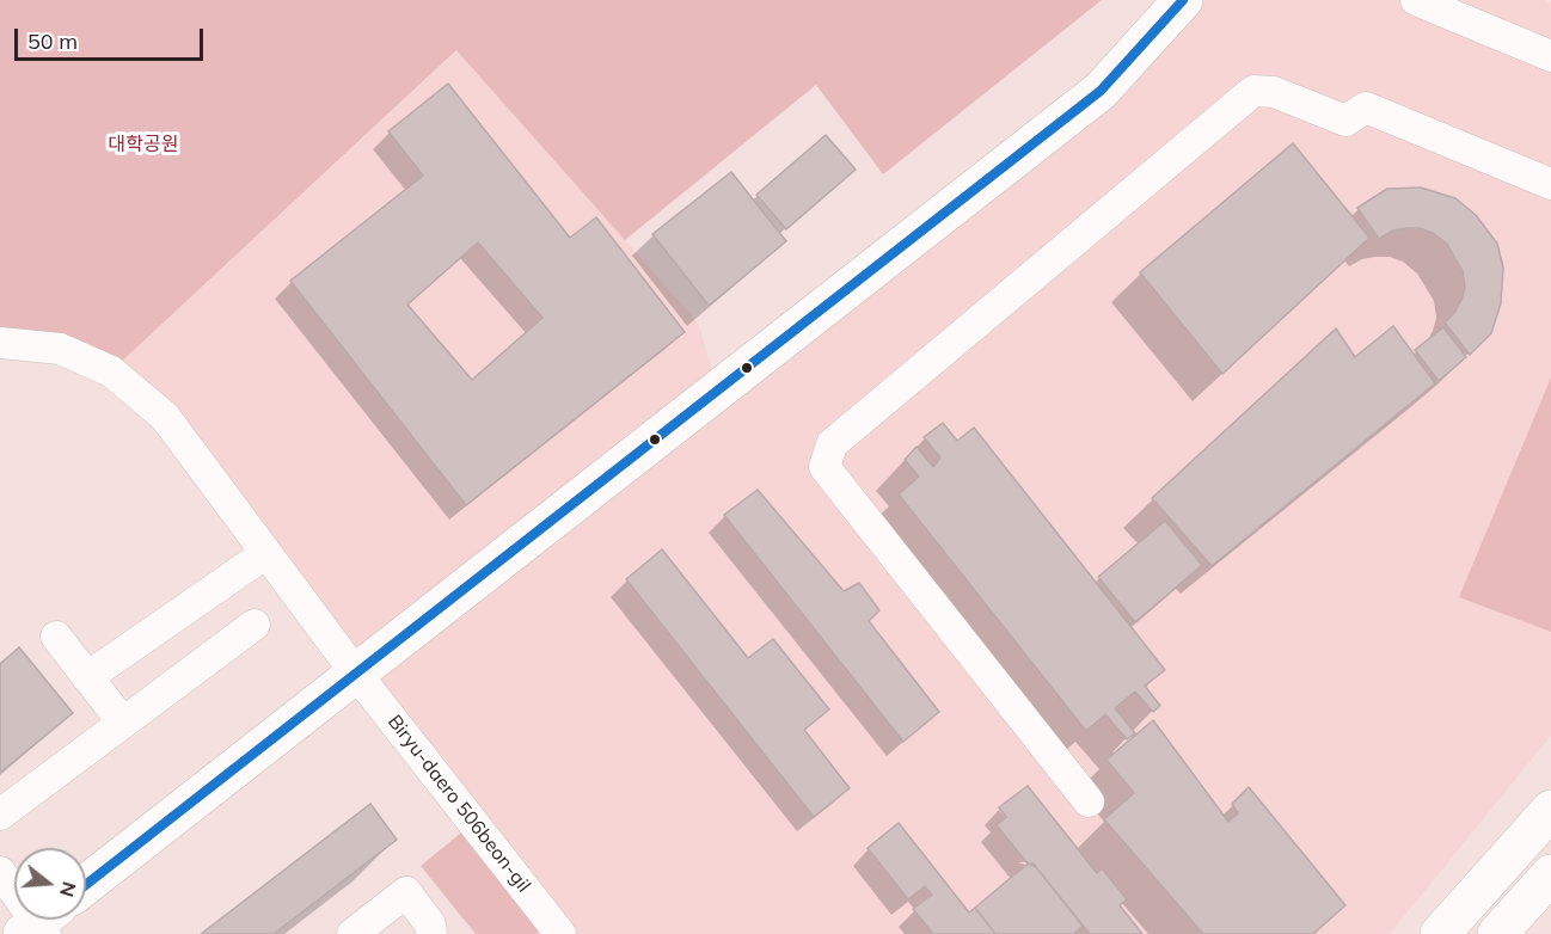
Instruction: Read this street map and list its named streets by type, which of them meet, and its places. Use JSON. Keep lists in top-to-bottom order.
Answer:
{
  "streets": {
    "street": ["Biryu-daero 506beon-gil"]
  },
  "parks": ["대학공원"],
  "scale_bar": "50 m",
  "north": "right"
}
